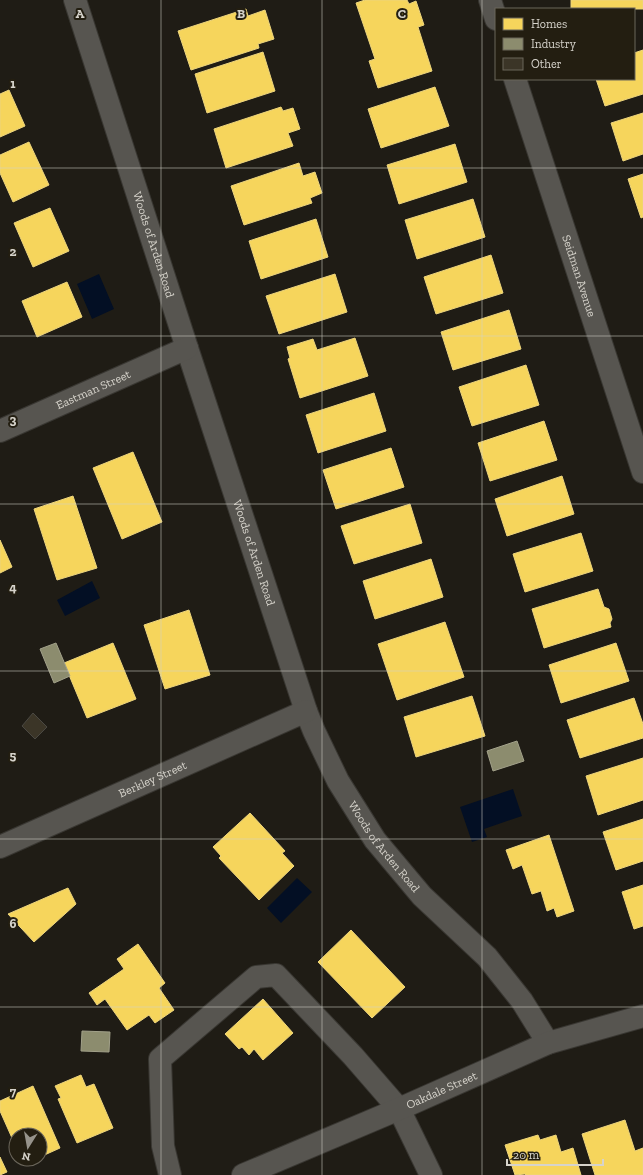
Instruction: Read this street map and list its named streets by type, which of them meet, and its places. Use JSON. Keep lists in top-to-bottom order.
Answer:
{
  "streets": {
    "street": [
      "Woods of Arden Road",
      "Seidman Avenue",
      "Eastman Street",
      "Berkley Street",
      "Oakdale Street"
    ]
  },
  "crossings": [
    ["Woods of Arden Road", "Eastman Street"],
    ["Woods of Arden Road", "Berkley Street"],
    ["Woods of Arden Road", "Oakdale Street"]
  ],
  "legend": ["Homes", "Industry", "Other"],
  "scale_bar": "20 m",
  "north": "bottom",
  "grid": {
    "columns": ["A", "B", "C"],
    "rows": [
      "1",
      "2",
      "3",
      "4",
      "5",
      "6",
      "7"
    ]
  }
}
